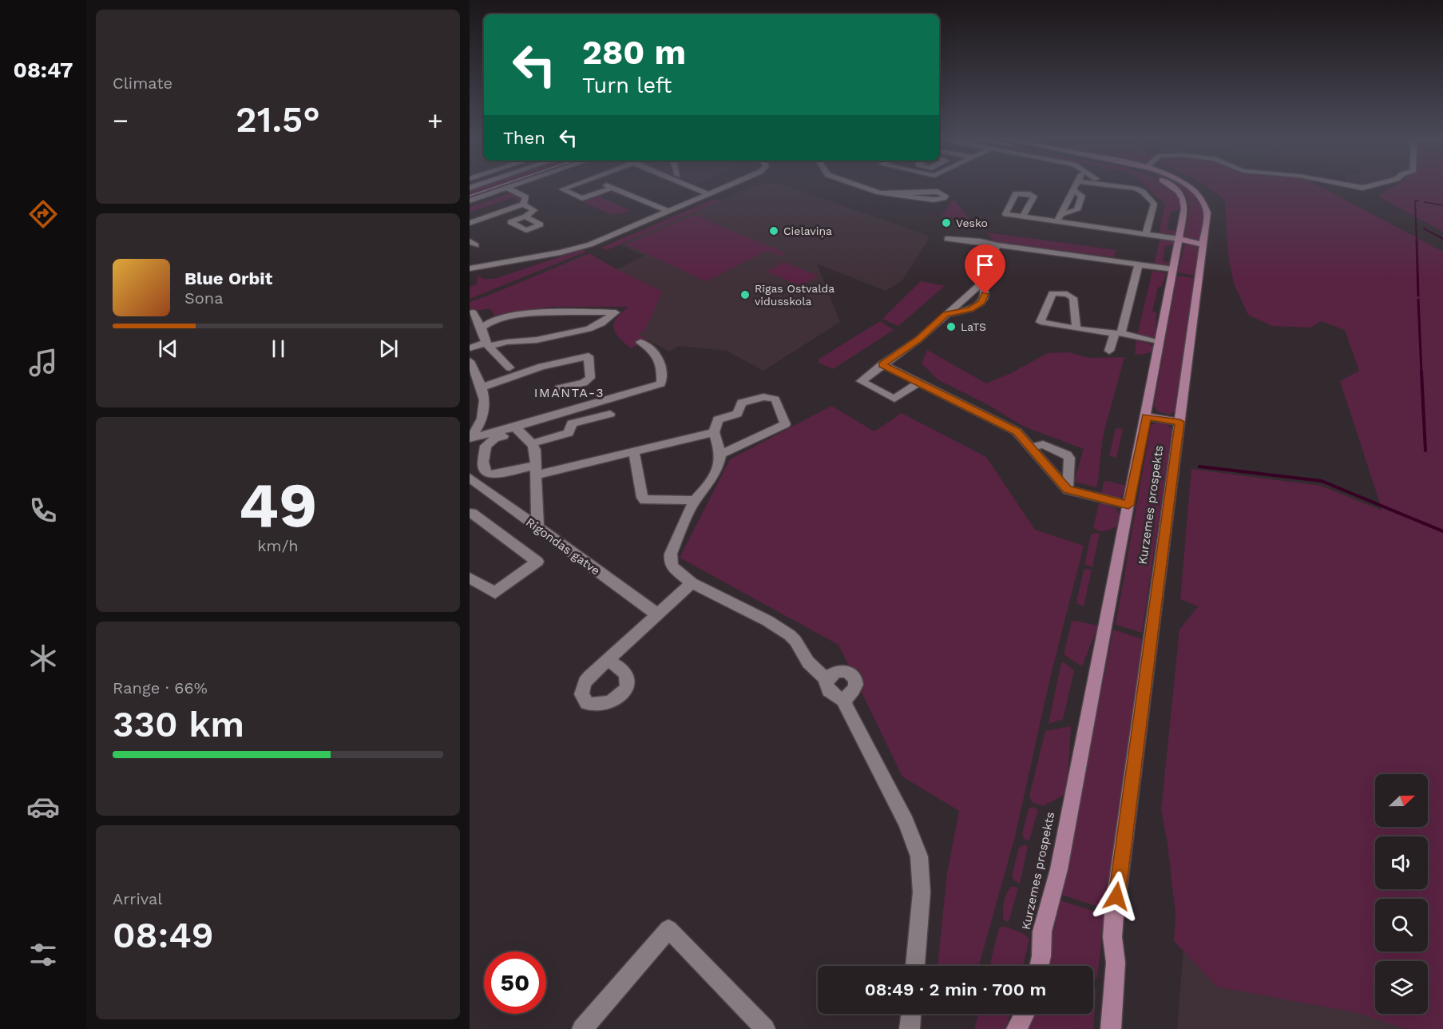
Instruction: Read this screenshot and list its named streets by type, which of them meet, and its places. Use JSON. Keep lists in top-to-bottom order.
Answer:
{
  "streets": {
    "main road": ["Kurzemes prospekts"],
    "street": ["Rigondas gatve"]
  },
  "districts": ["IMANTA-3"],
  "places": [
    "Vesko",
    "Cielaviņa",
    "Rīgas Ostvalda vidusskola",
    "LaTS"
  ],
  "north": "right",
  "page": {
    "tabs": "08:47",
    "tile": [
      "Climate",
      ["49", "km/h"],
      ["Range · 66%", "330 km"],
      ["Arrival", "08:49"]
    ],
    "turn": ["280 m", "Turn left"],
    "heat": ["−", "21.5°", "+"],
    "then": "Then",
    "song": ["Blue Orbit", "Sona"],
    "limit": "50",
    "trip": "08:49 · 2 min · 700 m"
  }
}
